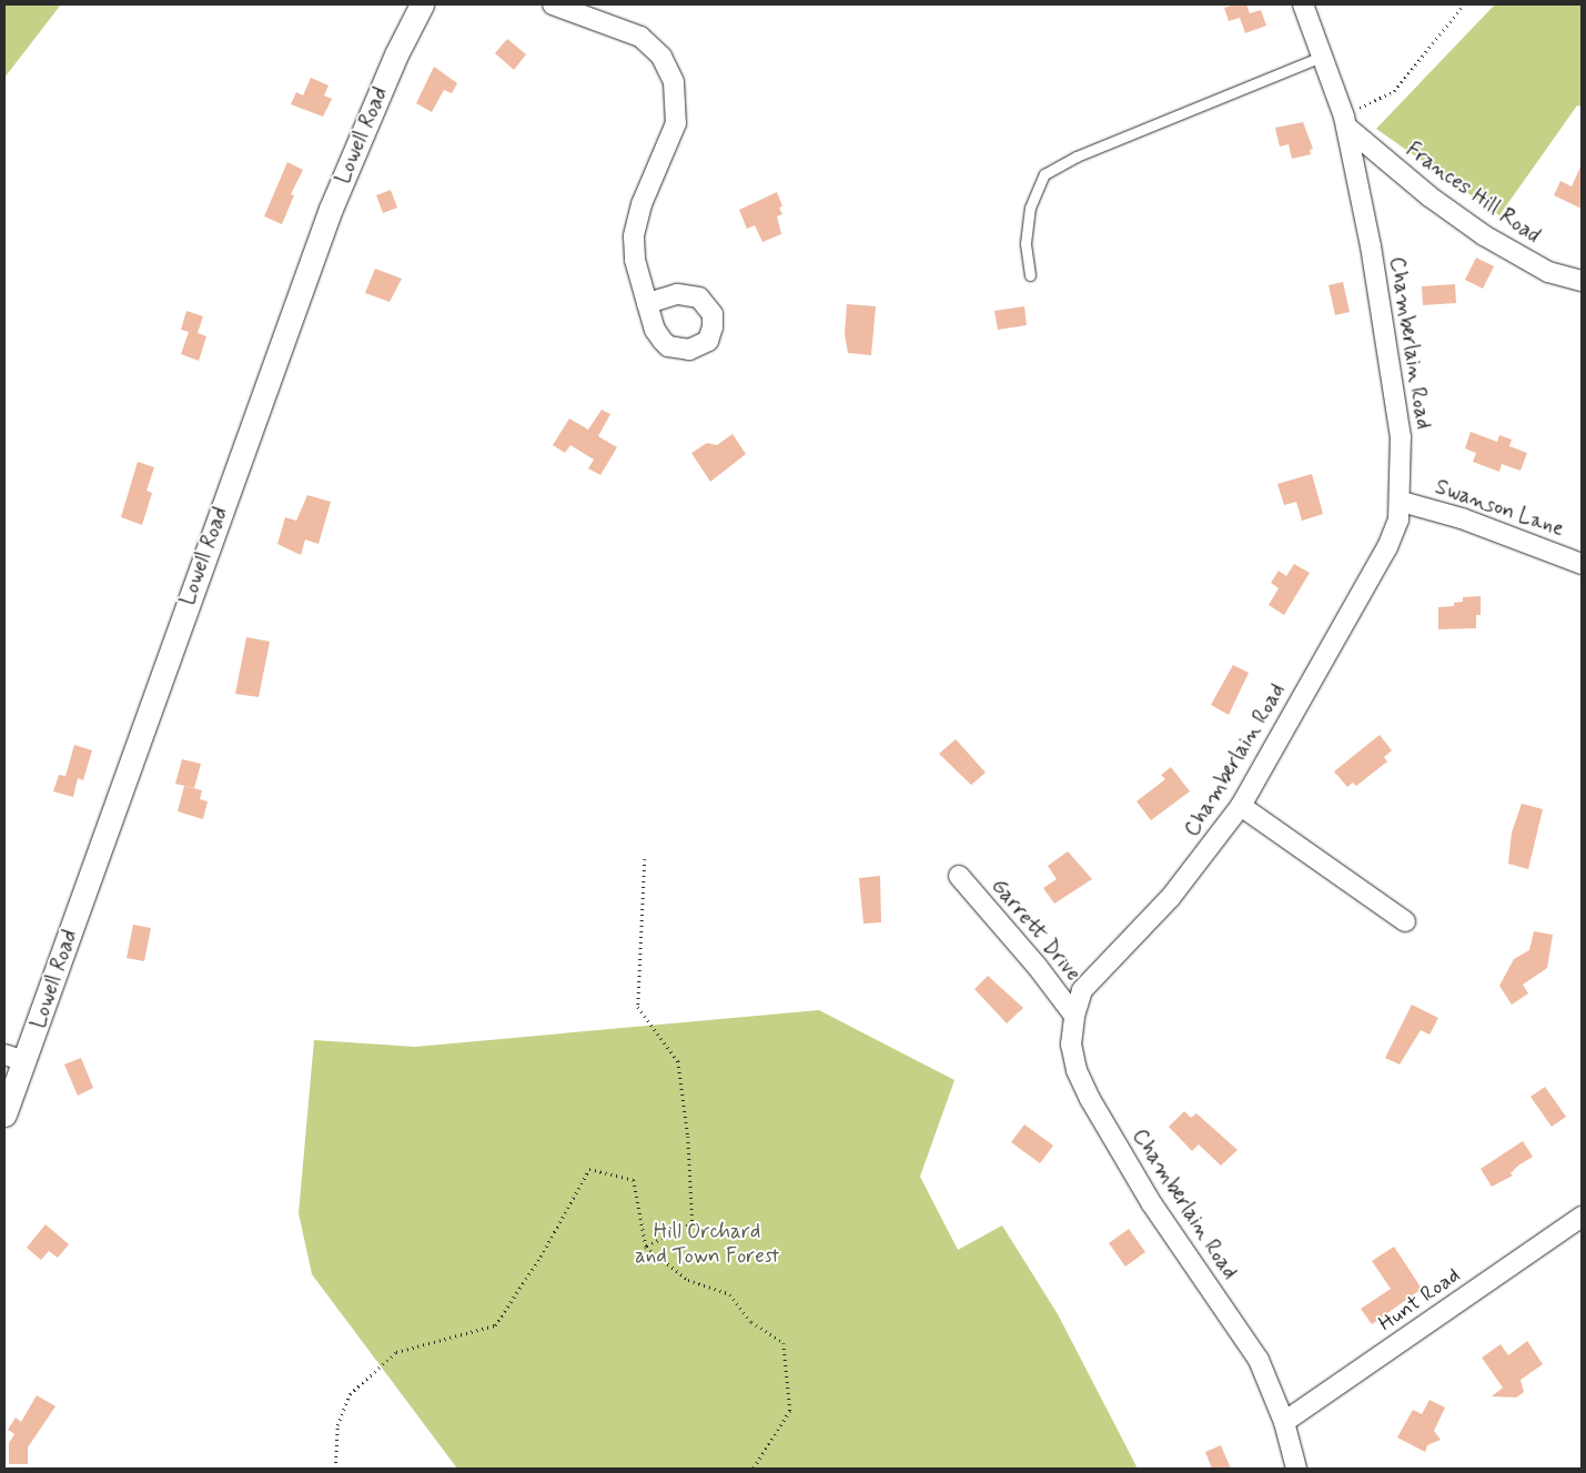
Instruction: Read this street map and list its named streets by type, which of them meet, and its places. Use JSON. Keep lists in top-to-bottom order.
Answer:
{
  "streets": {
    "street": [
      "Lowell Road",
      "Frances Hill Road",
      "Chamberlain Road",
      "Swanson Lane",
      "Garrett Drive",
      "Hunt Road"
    ]
  },
  "crossings": [
    ["Frances Hill Road", "Chamberlain Road"],
    ["Chamberlain Road", "Swanson Lane"],
    ["Chamberlain Road", "Garrett Drive"],
    ["Chamberlain Road", "Hunt Road"]
  ],
  "parks": ["Hill Orchard and Town Forest"]
}
